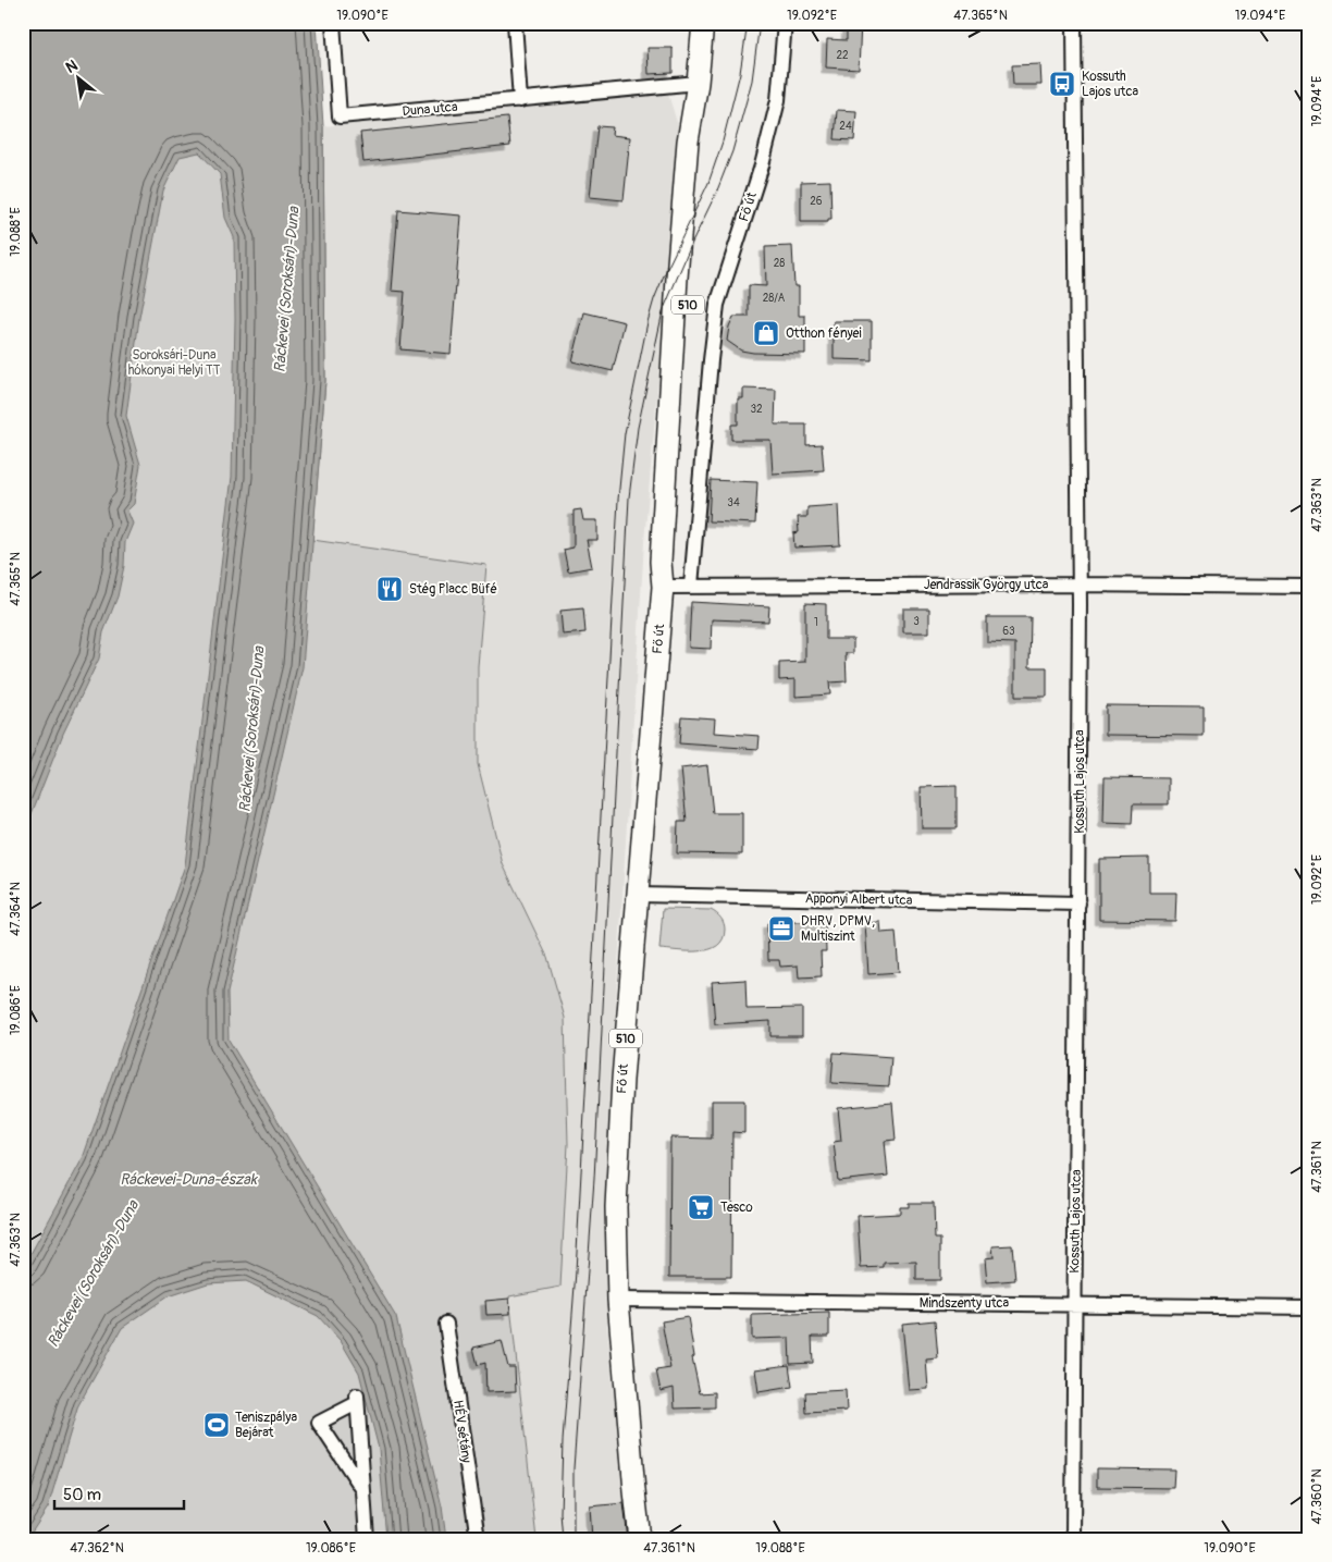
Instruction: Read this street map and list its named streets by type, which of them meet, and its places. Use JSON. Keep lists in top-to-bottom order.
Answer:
{
  "streets": {
    "main road": ["Fő út", "510"],
    "street": [
      "Duna utca",
      "Jendrassik György utca",
      "Kossuth Lajos utca",
      "Apponyi Albert utca",
      "Mindszenty utca",
      "HÉV sétány"
    ]
  },
  "crossings": [
    ["Duna utca", "Fő út"],
    ["Fő út", "Jendrassik György utca"],
    ["Fő út", "Apponyi Albert utca"],
    ["Fő út", "Mindszenty utca"],
    ["Jendrassik György utca", "Kossuth Lajos utca"],
    ["Kossuth Lajos utca", "Apponyi Albert utca"],
    ["Kossuth Lajos utca", "Mindszenty utca"]
  ],
  "water": ["Ráckevei (Soroksári)-Duna", "Ráckevei-Duna-észak"],
  "parks": ["Soroksári-Duna hókonyai Helyi TT"],
  "places": {
    "bus stop": ["Kossuth Lajos utca"],
    "shop": ["Otthon fényei"],
    "restaurant": ["Stég Placc Büfé"],
    "office": ["DHRV, DPMV, Multiszint"],
    "supermarket": ["Tesco"],
    "sports": ["Teniszpálya Bejárat"]
  },
  "house_numbers": [
    "22",
    "24",
    "26",
    "28",
    "28/A",
    "32",
    "34",
    "3",
    "1",
    "63"
  ],
  "scale_bar": "50 m",
  "north": "top left",
  "coordinates": [
    "19.090°E",
    "19.092°E",
    "47.365°N",
    "19.094°E",
    "19.088°E",
    "47.363°N",
    "47.364°N",
    "19.086°E",
    "47.361°N",
    "47.360°N",
    "47.362°N"
  ]
}
